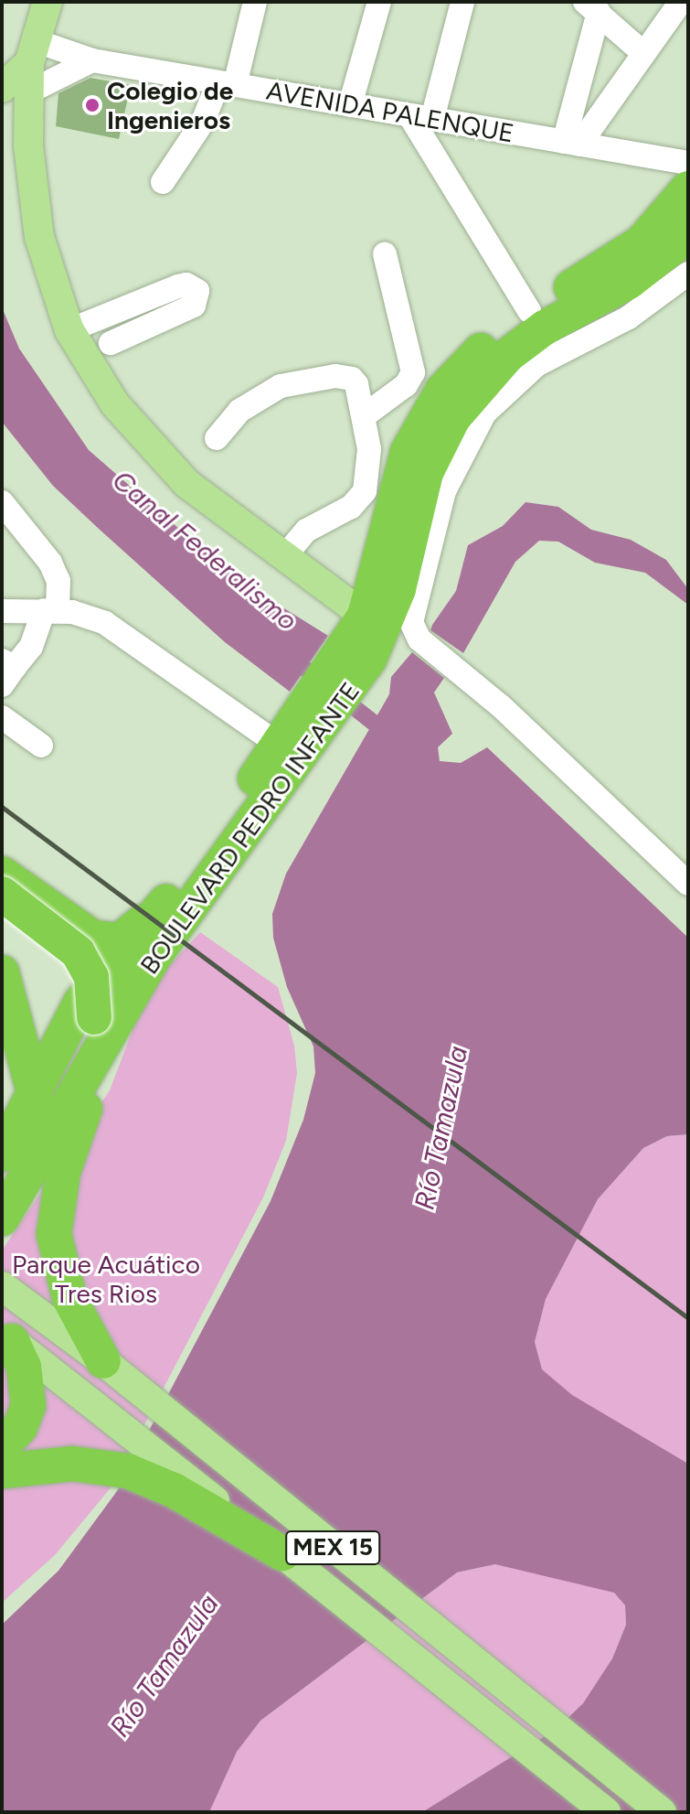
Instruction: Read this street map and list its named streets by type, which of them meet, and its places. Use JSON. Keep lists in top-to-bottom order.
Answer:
{
  "streets": {
    "highway": ["BOULEVARD PEDRO INFANTE"],
    "main road": ["MEX 15"],
    "street": ["AVENIDA PALENQUE"]
  },
  "water": ["Canal Federalismo", "Río Tamazula"],
  "parks": ["Parque Acuático Tres Rios"],
  "places": ["Colegio de Ingenieros"]
}
